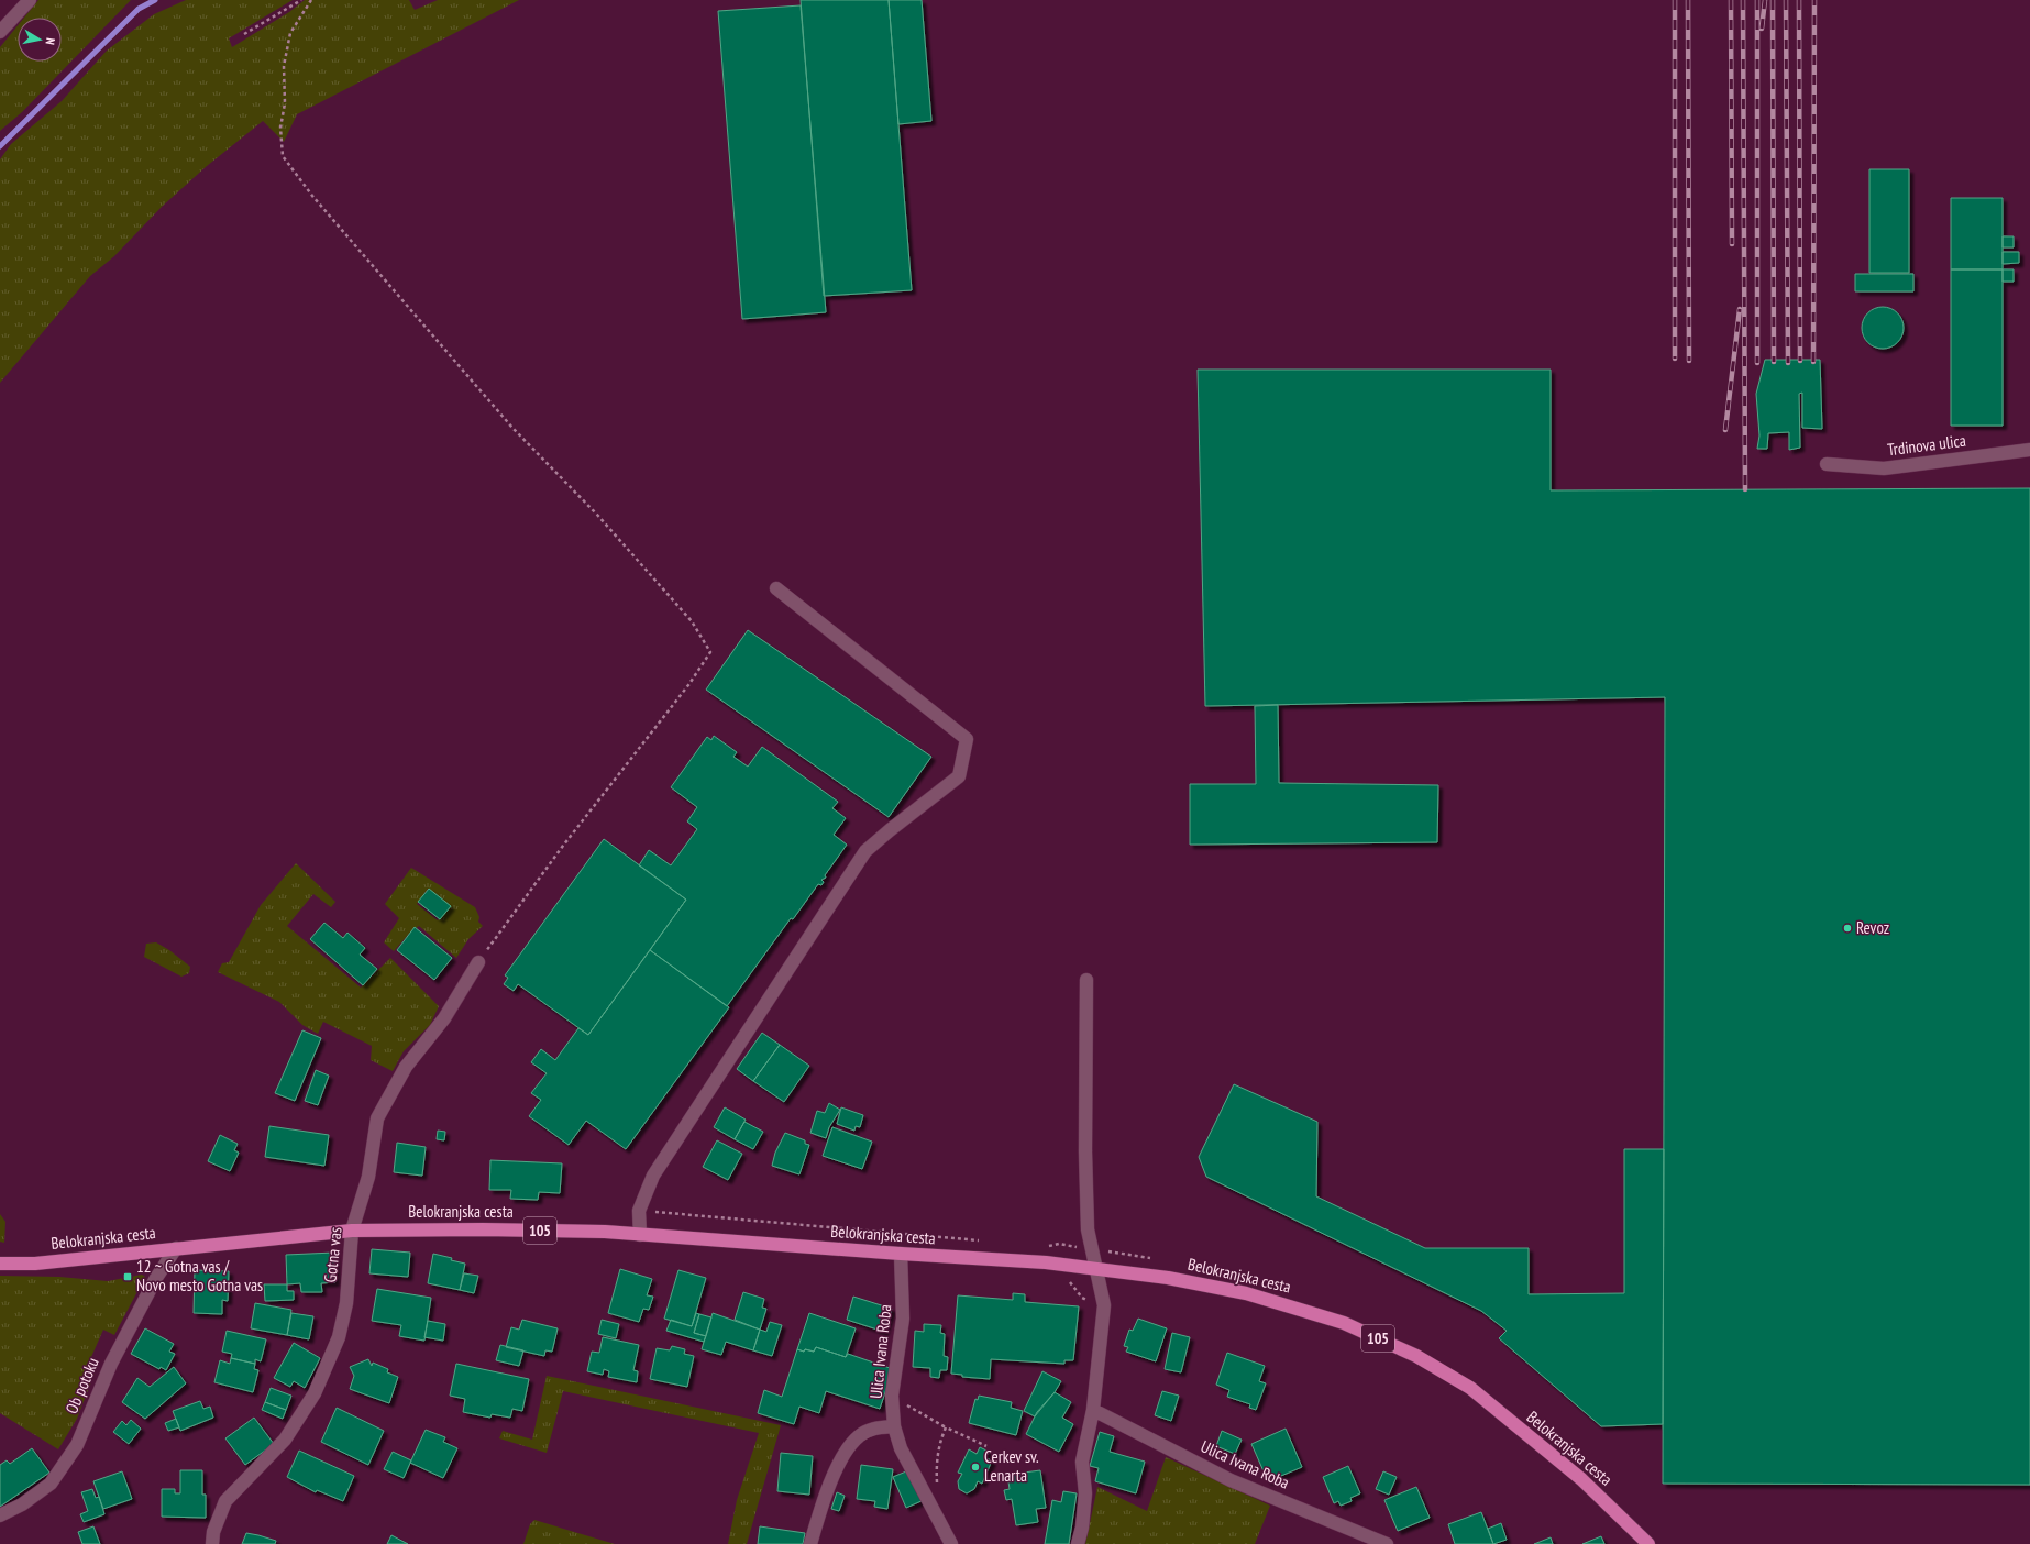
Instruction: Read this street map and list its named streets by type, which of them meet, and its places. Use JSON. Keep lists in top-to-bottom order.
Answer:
{
  "streets": {
    "main road": ["Belokranjska cesta", "105"],
    "street": [
      "Trdinova ulica",
      "Gotna vas",
      "Ulica Ivana Roba",
      "Ob potoku"
    ]
  },
  "crossings": [
    ["Belokranjska cesta", "Gotna vas"],
    ["Belokranjska cesta", "Ulica Ivana Roba"],
    ["Belokranjska cesta", "Ob potoku"]
  ],
  "places": {
    "other": ["Revoz", "Cerkev sv. Lenarta"],
    "transit": ["12 ~ Gotna vas / Novo mesto Gotna vas"]
  },
  "north": "right"
}
